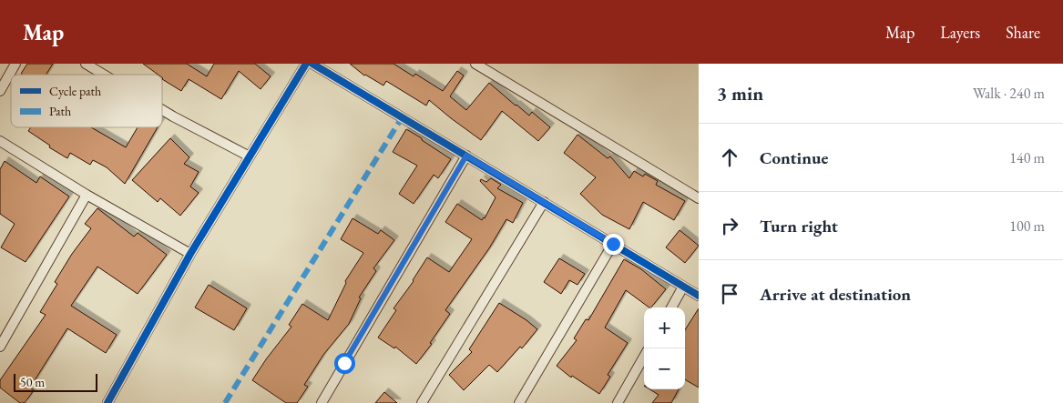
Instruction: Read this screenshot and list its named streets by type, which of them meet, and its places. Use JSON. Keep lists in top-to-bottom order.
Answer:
{
  "legend": ["Cycle path", "Path"],
  "scale_bar": "50 m",
  "page": {
    "header": "Map",
    "nav": ["Map", "Layers", "Share"],
    "heading": ["3 min", "Walk · 240 m"],
    "list": [
      ["Continue", "140 m"],
      ["Turn right", "100 m"],
      "Arrive at destination"
    ],
    "map_buttons": ["+", "−"],
    "scale": "50 m"
  }
}
